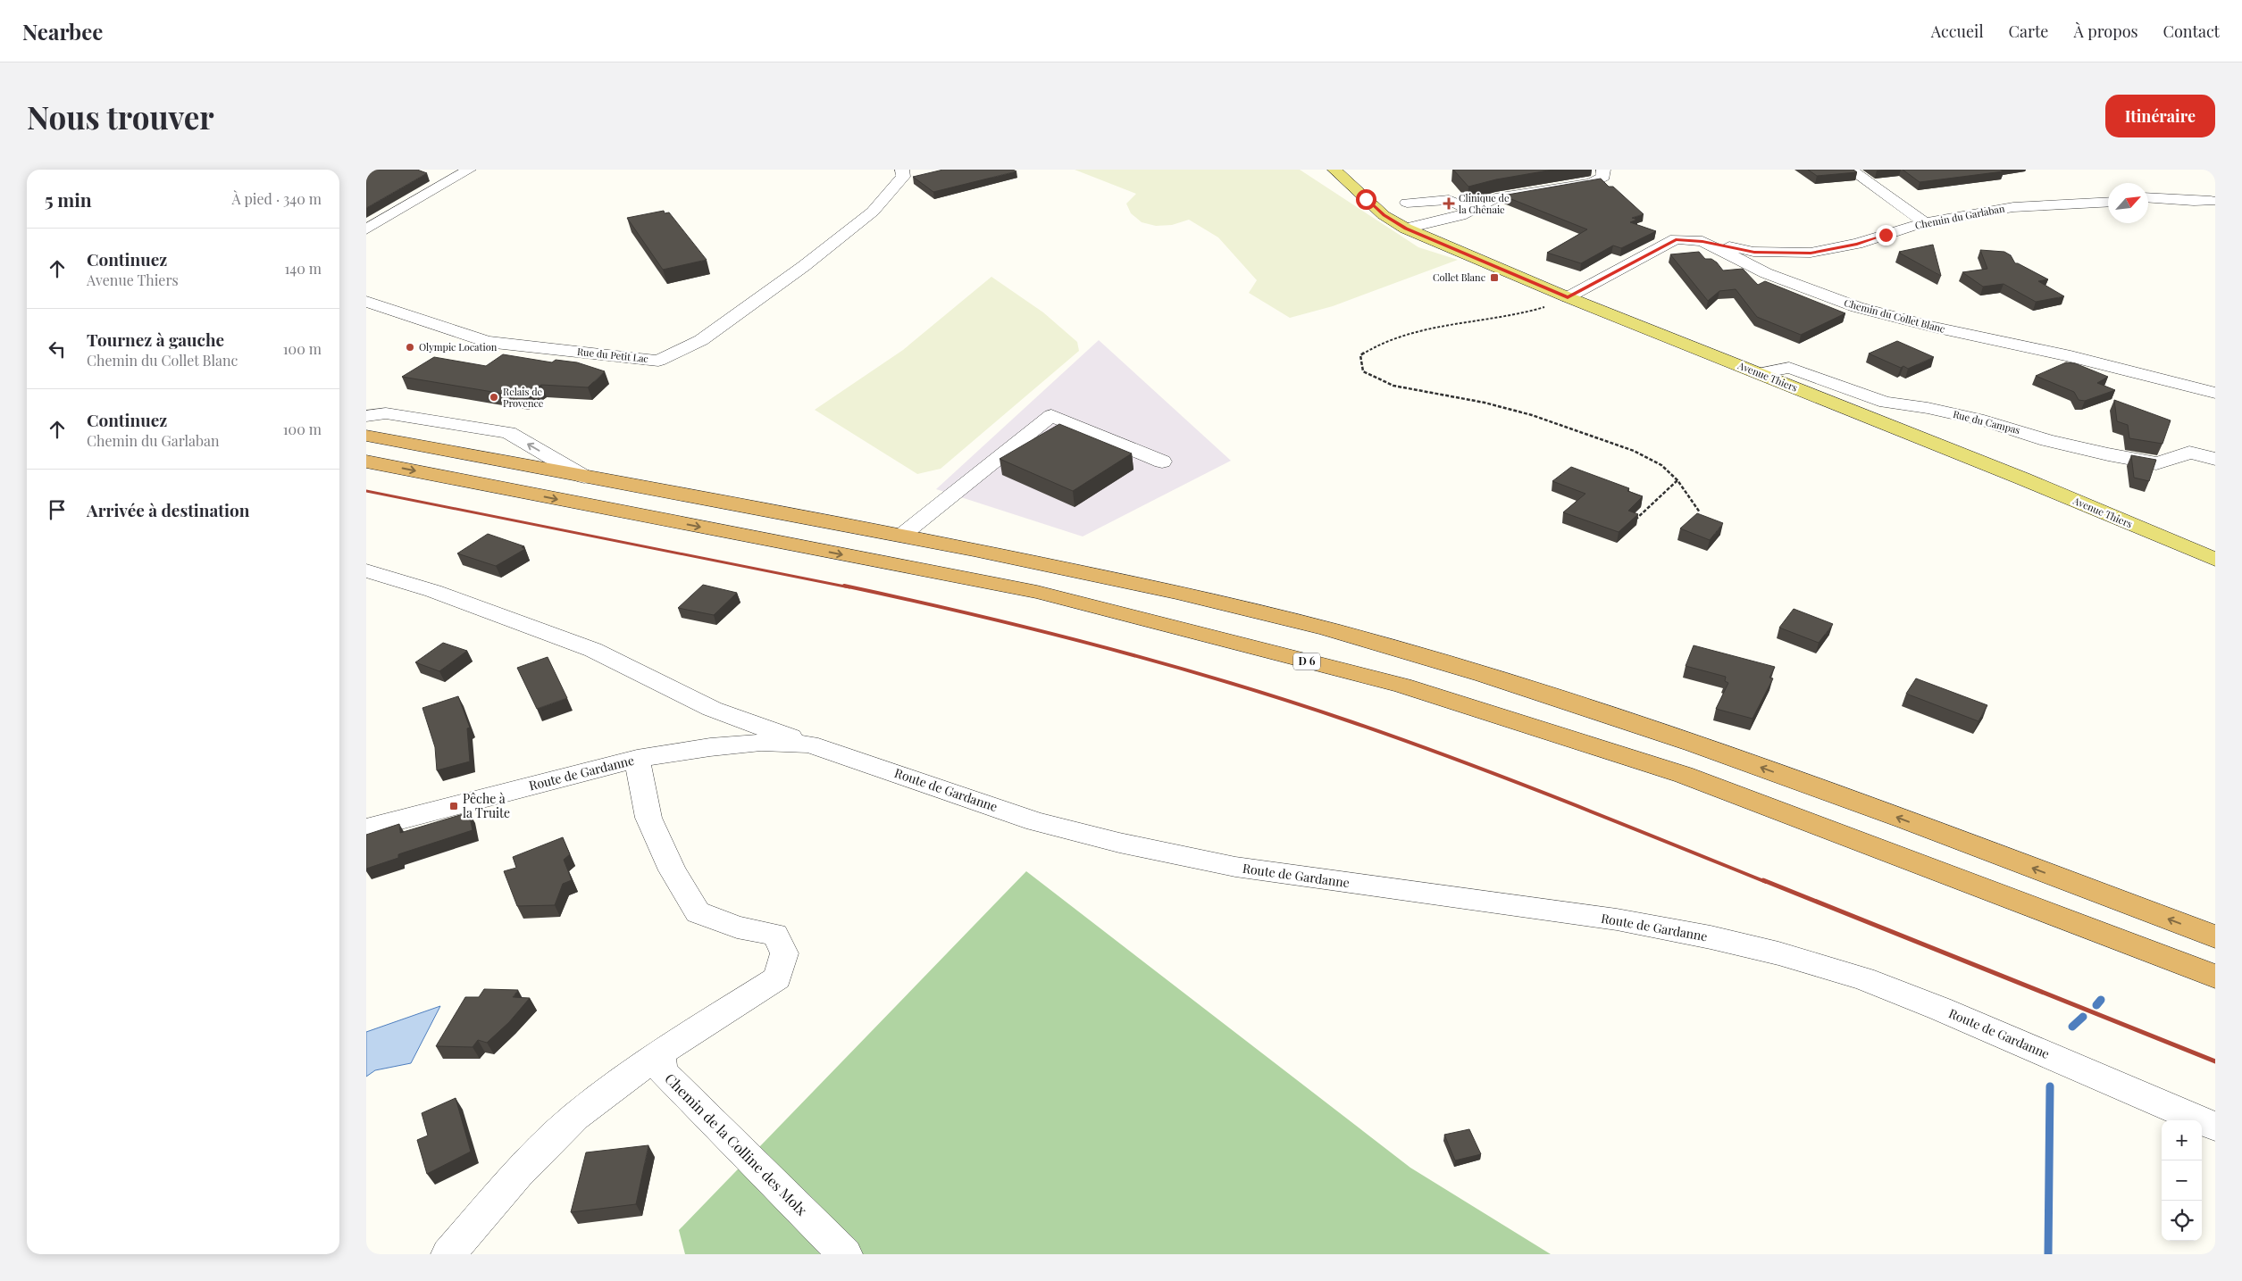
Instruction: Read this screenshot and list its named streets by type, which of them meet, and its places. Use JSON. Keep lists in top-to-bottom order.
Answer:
{
  "streets": {
    "highway": ["D 6"],
    "main road": ["Avenue Thiers"],
    "street": [
      "Chemin du Garlaban",
      "Chemin du Collet Blanc",
      "Rue du Petit Lac",
      "Rue du Campas",
      "Route de Gardanne",
      "Chemin de la Colline des Molx"
    ]
  },
  "crossings": [
    ["Chemin du Garlaban", "Chemin du Collet Blanc"],
    ["Chemin du Collet Blanc", "Avenue Thiers"],
    ["Avenue Thiers", "Rue du Campas"]
  ],
  "places": {
    "health": ["Clinique de la Chênaie"],
    "transit": ["Collet Blanc", "Pêche à la Truite"],
    "other": ["Olympic Location", "Relais de Provence"]
  },
  "north": "top right",
  "page": {
    "header": "Nearbee",
    "nav": [
      "Accueil",
      "Carte",
      "À propos",
      "Contact"
    ],
    "buttons": "Itinéraire",
    "title": "Nous trouver",
    "heading": ["5 min", "À pied · 340 m"],
    "list": [
      ["Continuez", "Avenue Thiers", "140 m"],
      ["Tournez à gauche", "Chemin du Collet Blanc", "100 m"],
      ["Continuez", "Chemin du Garlaban", "100 m"],
      "Arrivée à destination"
    ],
    "map_buttons": ["+", "−"]
  }
}
